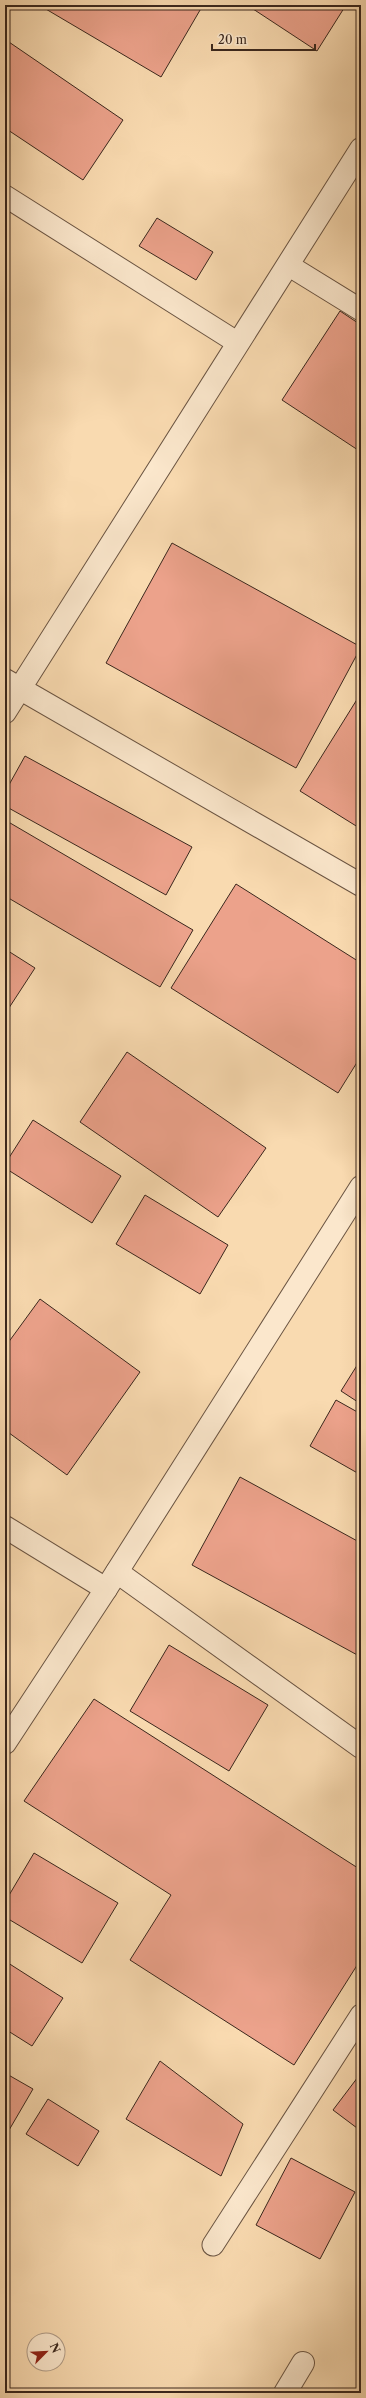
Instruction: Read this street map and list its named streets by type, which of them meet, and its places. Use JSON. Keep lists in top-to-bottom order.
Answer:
{
  "scale_bar": "20 m",
  "north": "top right"
}
